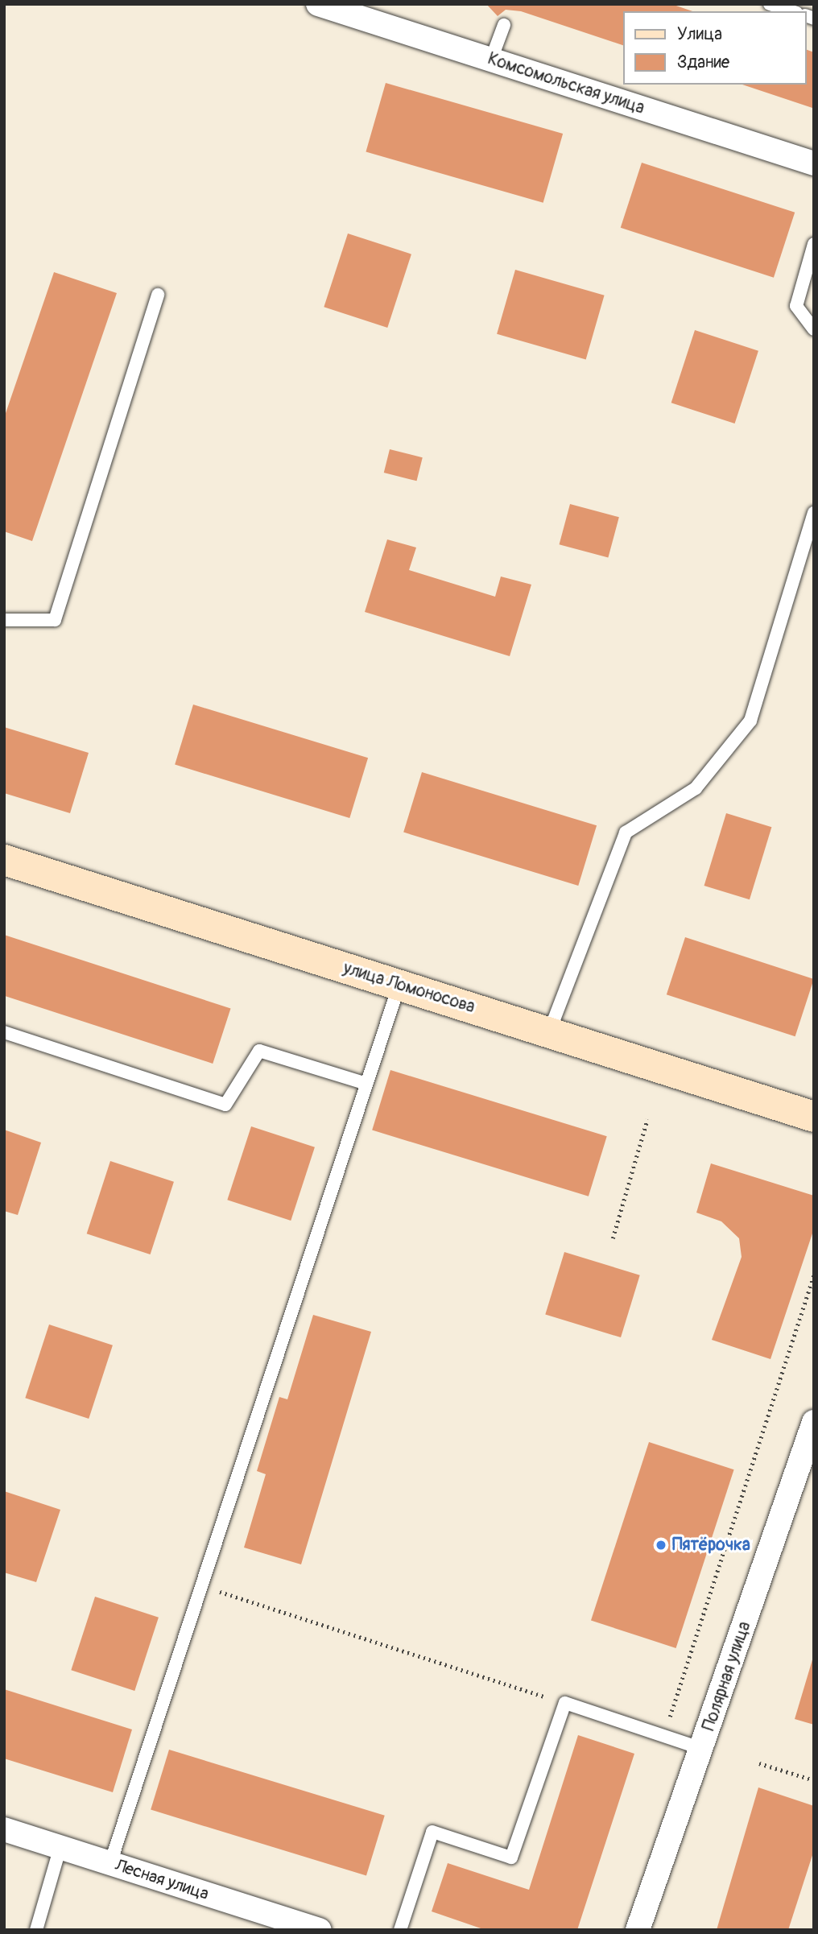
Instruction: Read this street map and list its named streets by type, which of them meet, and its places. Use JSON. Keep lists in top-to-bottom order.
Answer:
{
  "streets": {
    "street": [
      "Комсомольская улица",
      "улица Ломоносова",
      "Полярная улица",
      "Лесная улица"
    ]
  },
  "places": ["Пятёрочка"],
  "legend": ["Улица", "Здание"]
}
